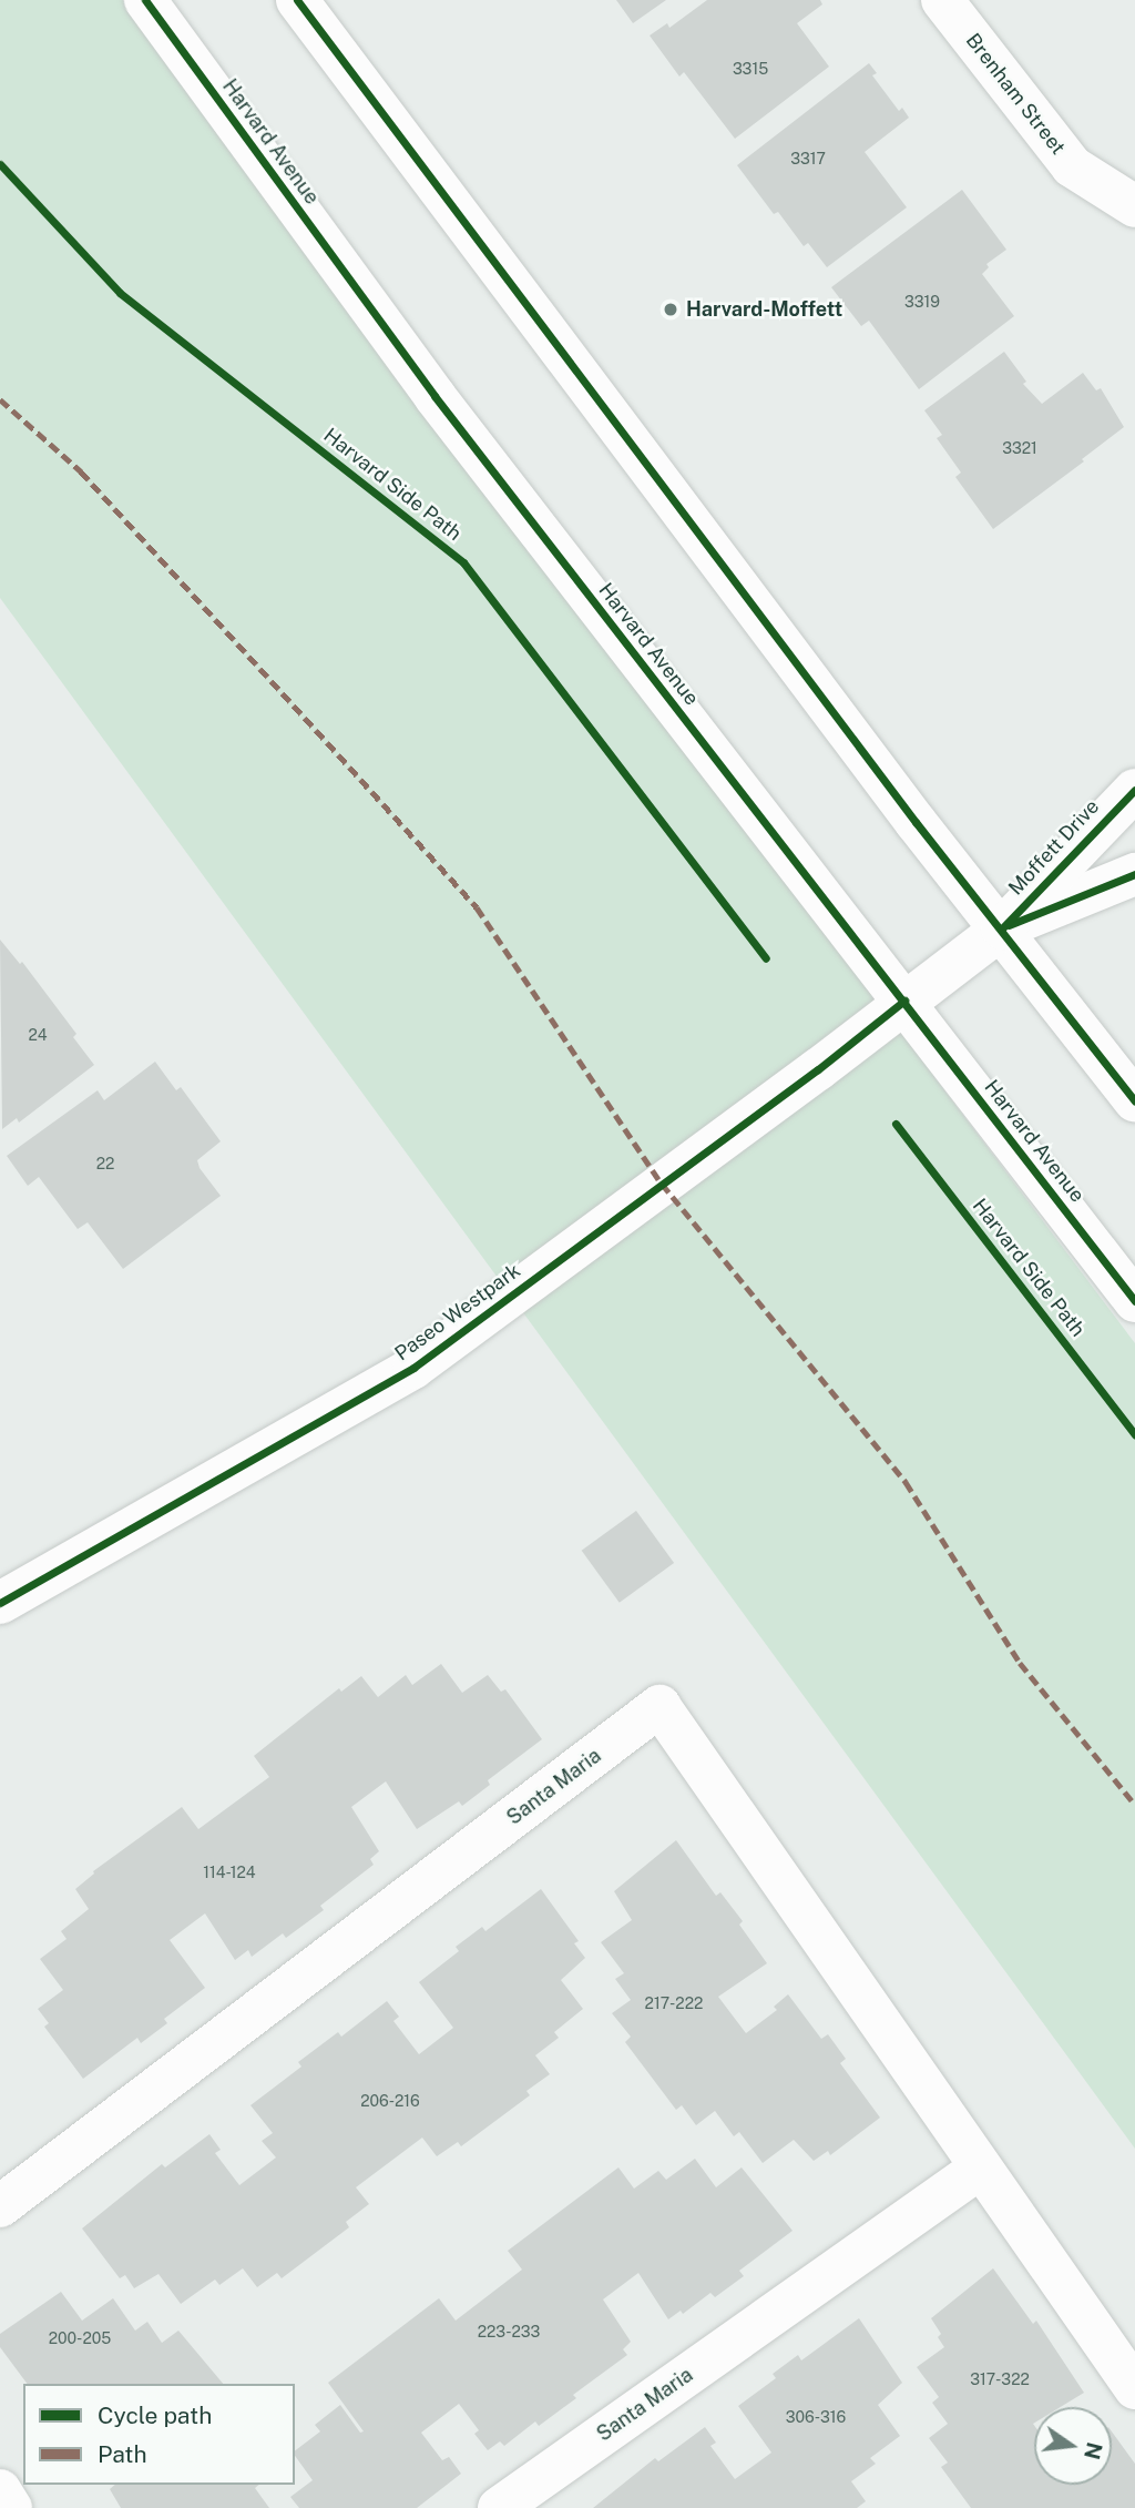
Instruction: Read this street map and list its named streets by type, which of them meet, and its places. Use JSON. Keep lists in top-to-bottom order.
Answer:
{
  "streets": {
    "street": [
      "Brenham Street",
      "Harvard Avenue",
      "Moffett Drive",
      "Paseo Westpark",
      "Santa Maria"
    ],
    "cycle path": ["Harvard Side Path"]
  },
  "crossings": [
    ["Harvard Avenue", "Moffett Drive"],
    ["Harvard Avenue", "Paseo Westpark"],
    ["Moffett Drive", "Paseo Westpark"]
  ],
  "places": ["Harvard-Moffett"],
  "house_numbers": [
    "3315",
    "3317",
    "3319",
    "3321",
    "24",
    "22",
    "114-124",
    "217-222",
    "206-216",
    "223-233",
    "200-205",
    "317-322",
    "306-316"
  ],
  "legend": ["Cycle path", "Path"],
  "north": "right"
}
